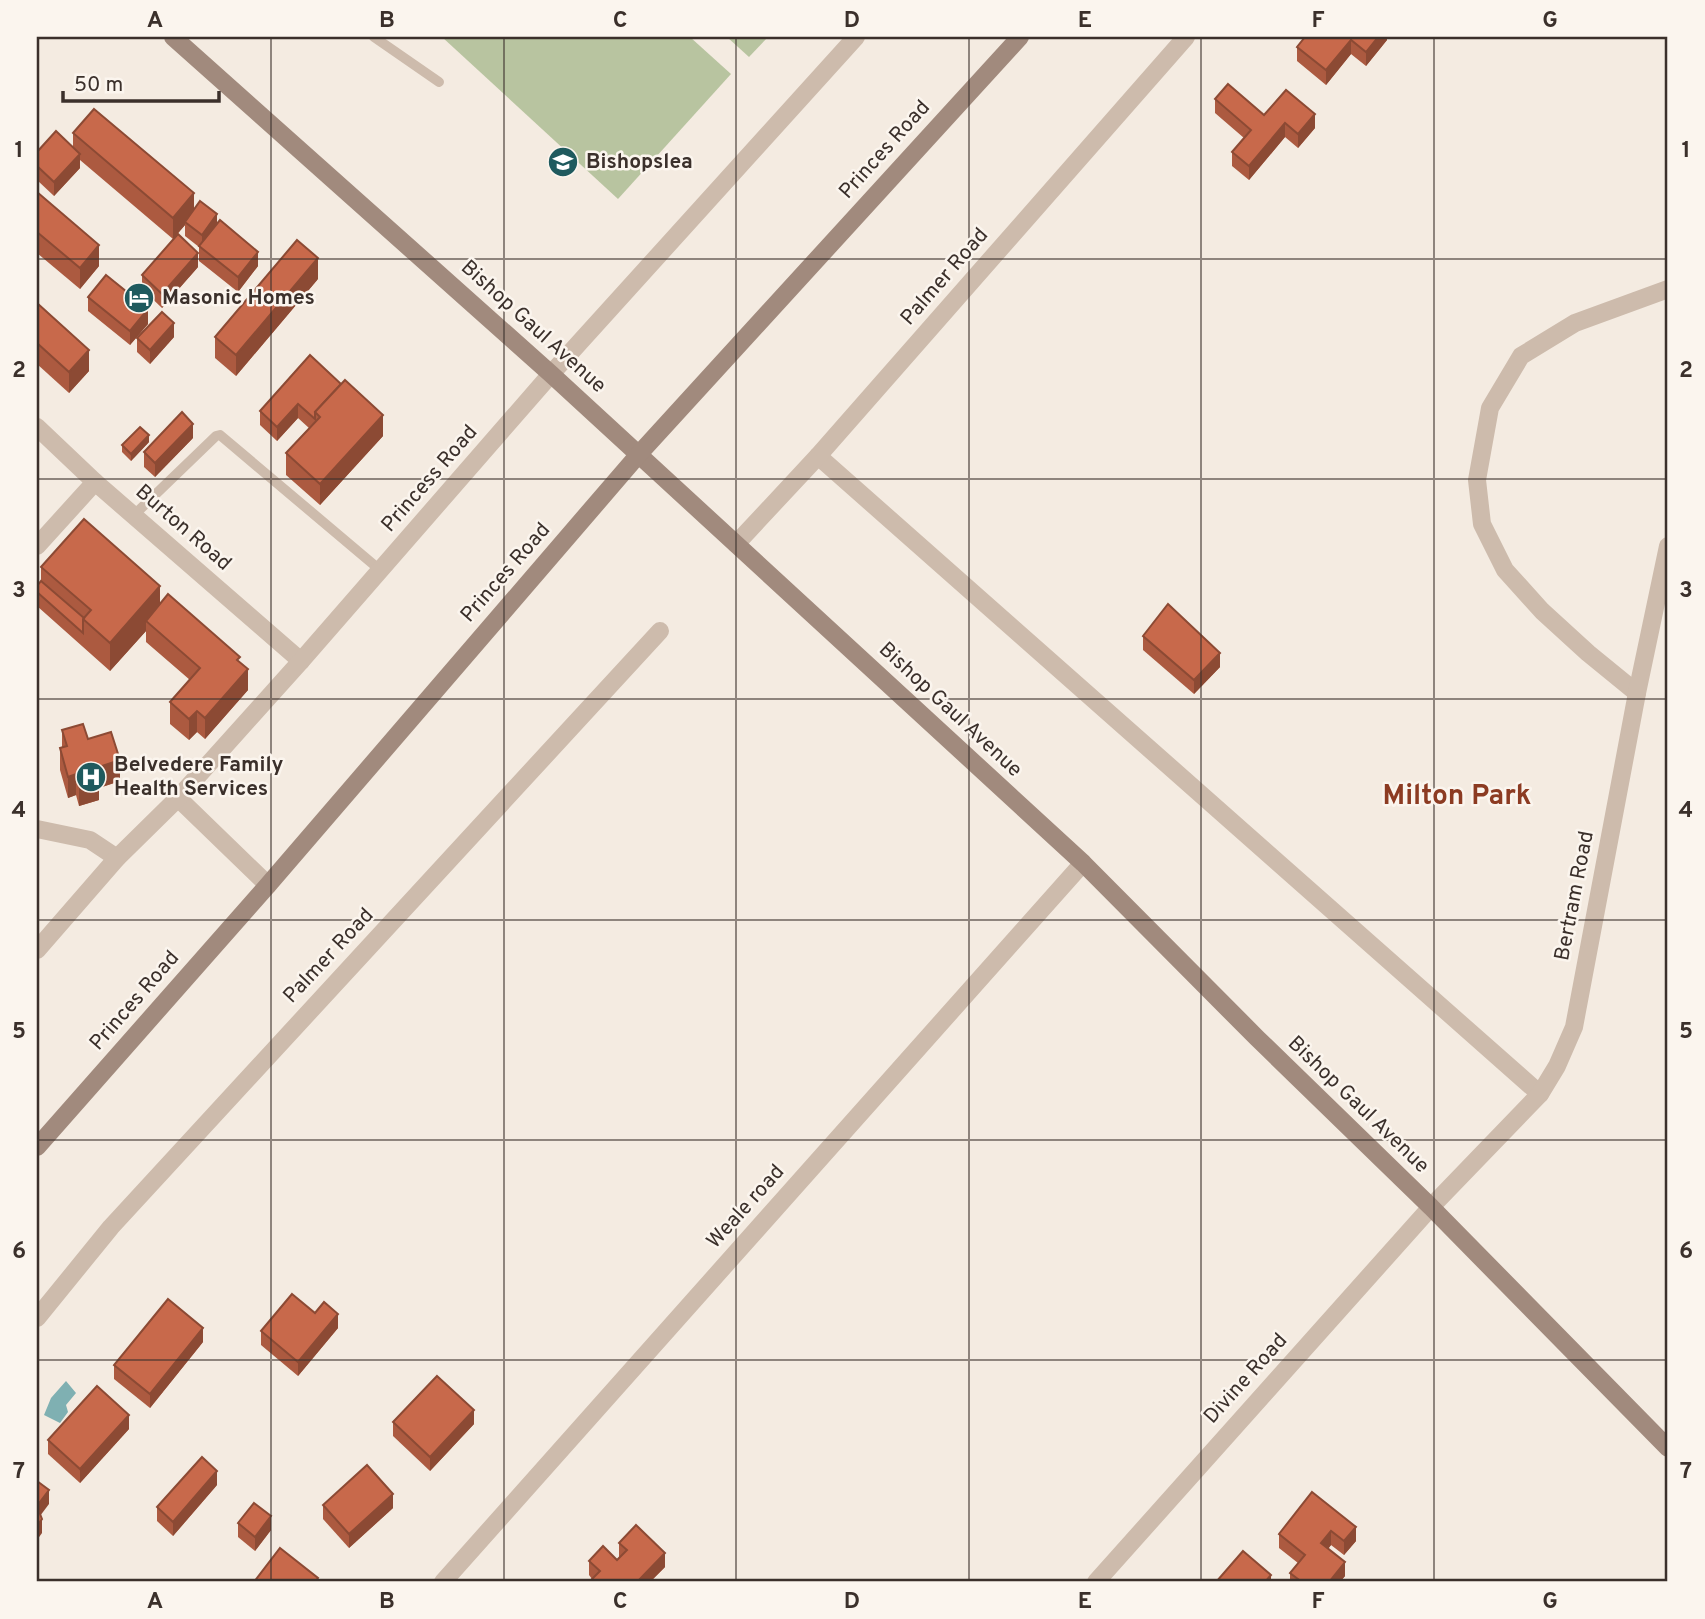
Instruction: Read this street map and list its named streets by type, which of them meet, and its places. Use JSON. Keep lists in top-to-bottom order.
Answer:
{
  "streets": {
    "main road": ["Princes Road", "Bishop Gaul Avenue"],
    "street": [
      "Palmer Road",
      "Princess Road",
      "Burton Road",
      "Bertram Road",
      "Weale road",
      "Divine Road"
    ]
  },
  "crossings": [
    ["Princes Road", "Bishop Gaul Avenue"],
    ["Palmer Road", "Bishop Gaul Avenue"],
    ["Bishop Gaul Avenue", "Princess Road"],
    ["Bishop Gaul Avenue", "Bertram Road"],
    ["Bishop Gaul Avenue", "Weale road"],
    ["Bishop Gaul Avenue", "Divine Road"],
    ["Princess Road", "Burton Road"],
    ["Bertram Road", "Divine Road"]
  ],
  "districts": ["Milton Park"],
  "places": {
    "school or university": ["Bishopslea"],
    "hotel": ["Masonic Homes"],
    "hospital": ["Belvedere Family Health Services"]
  },
  "scale_bar": "50 m",
  "grid": {
    "columns": [
      "A",
      "B",
      "C",
      "D",
      "E",
      "F",
      "G"
    ],
    "rows": [
      "1",
      "2",
      "3",
      "4",
      "5",
      "6",
      "7"
    ]
  }
}
